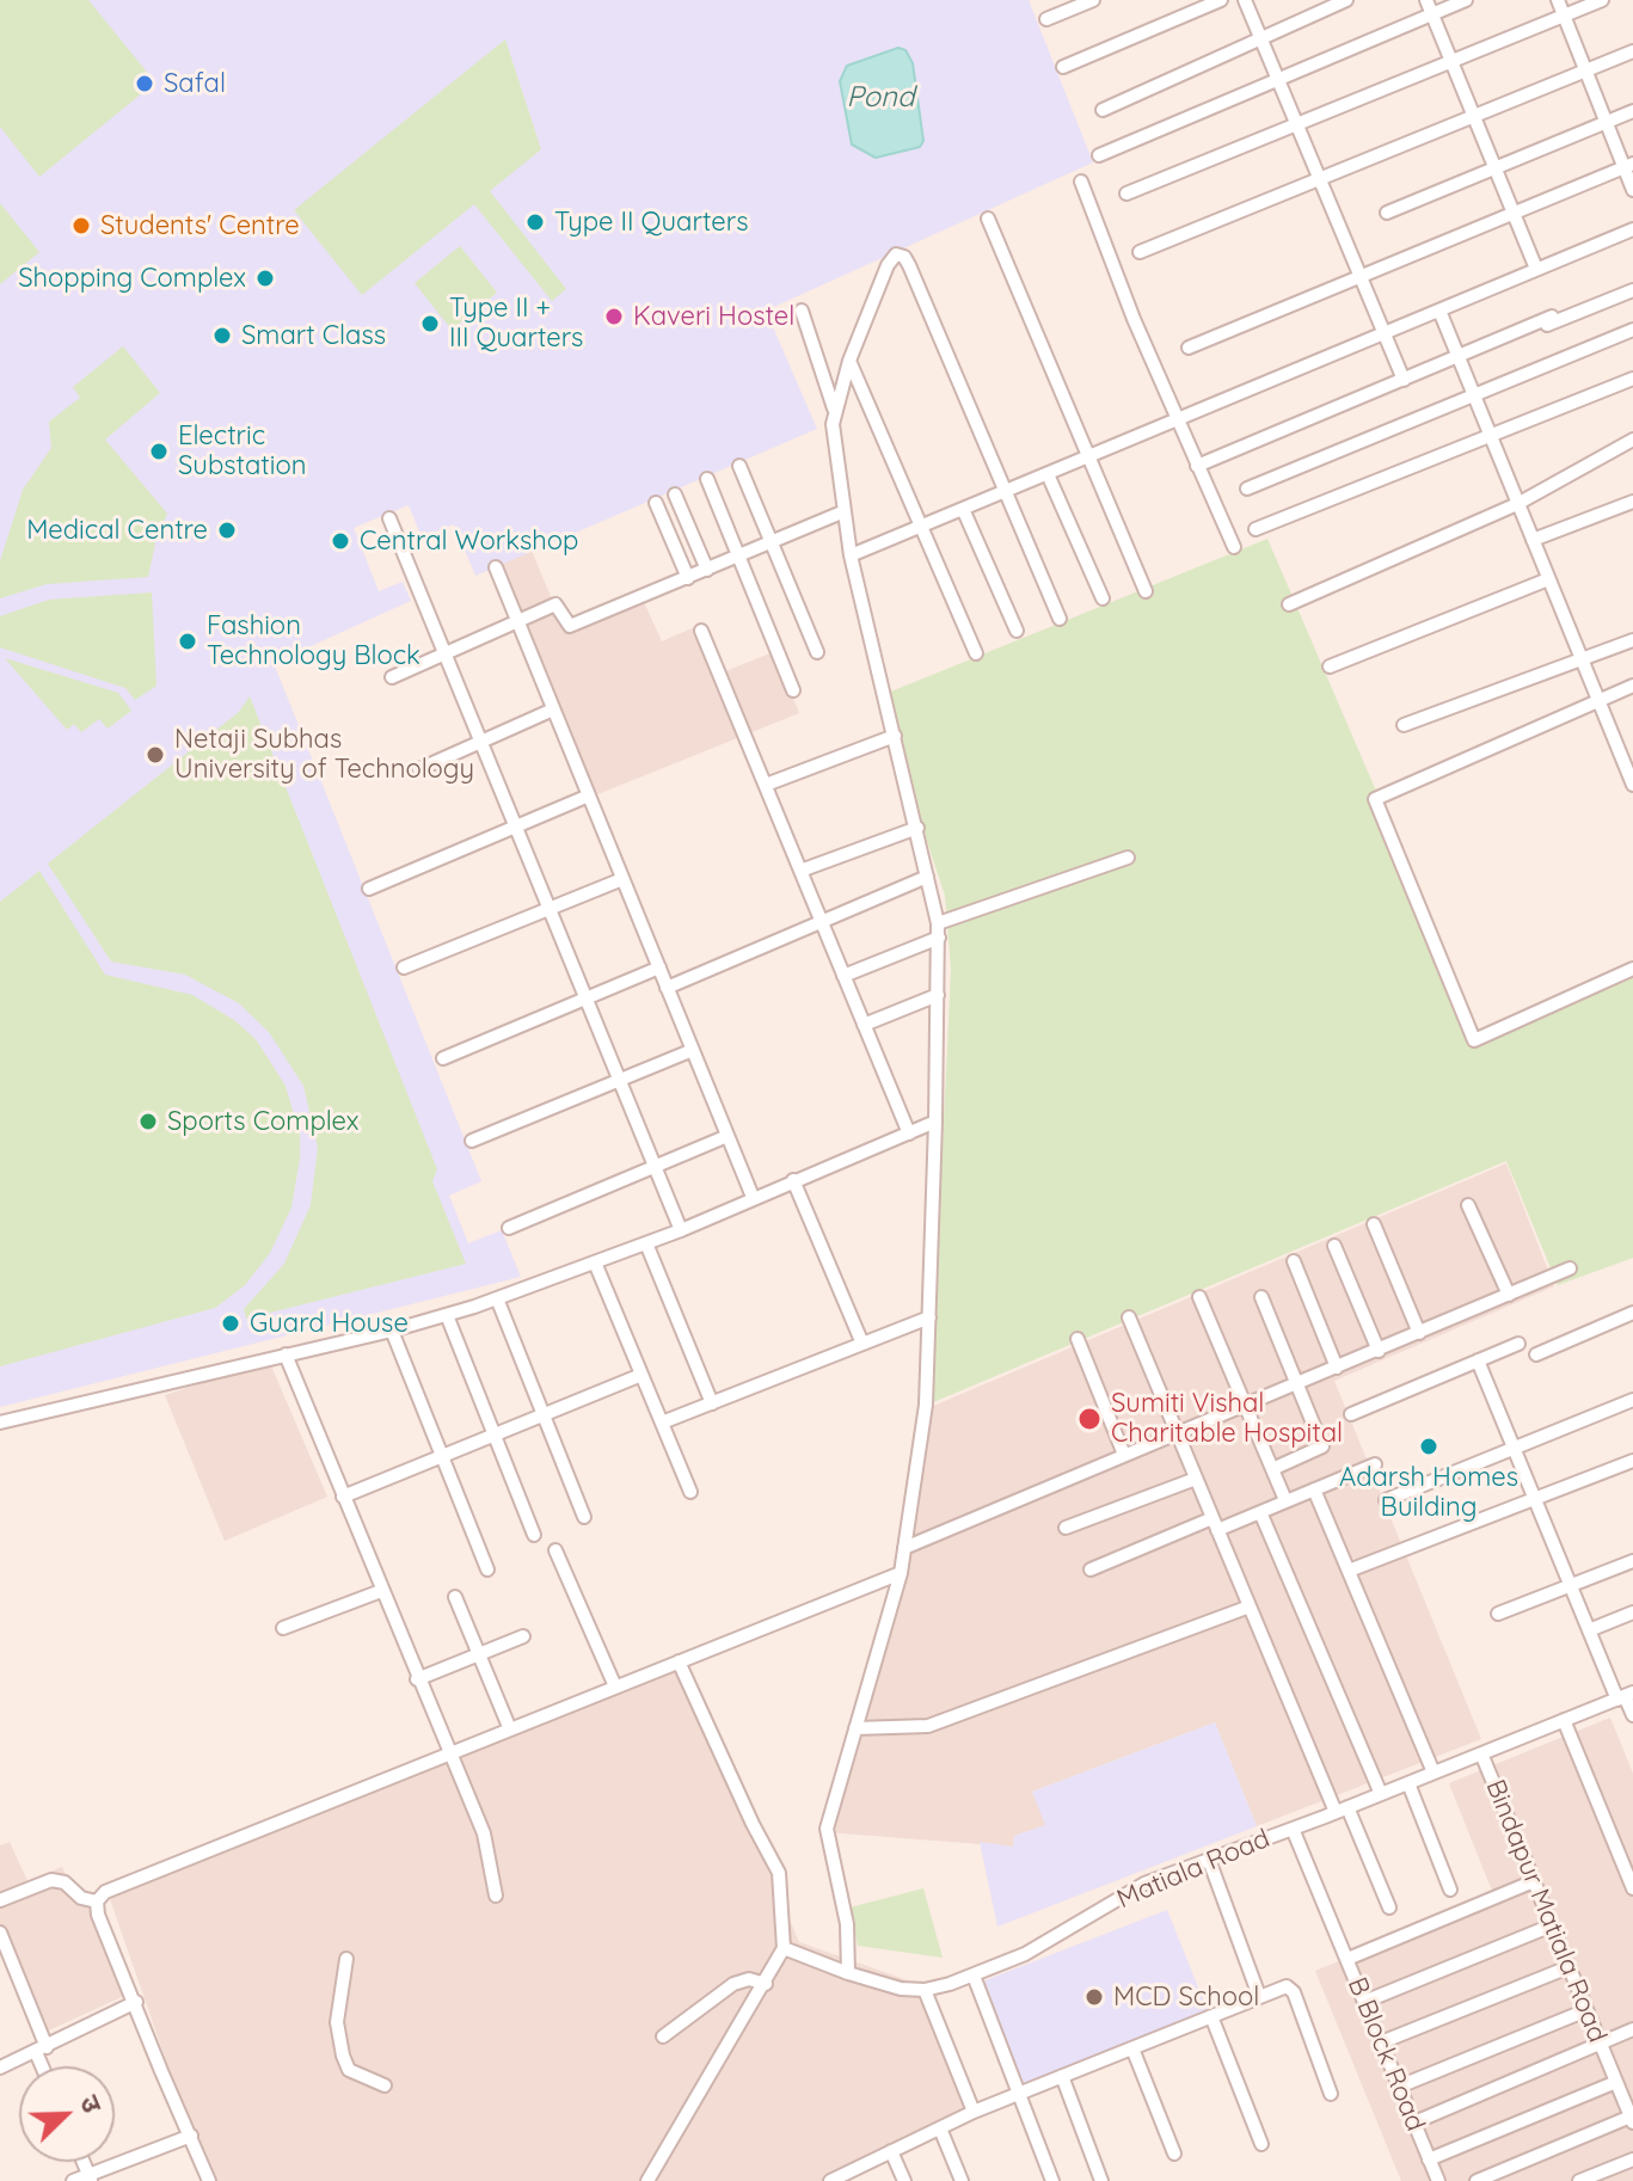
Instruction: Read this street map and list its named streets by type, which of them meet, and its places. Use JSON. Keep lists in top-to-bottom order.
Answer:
{
  "streets": {
    "street": ["Matiala Road", "Bindapur Matiala Road", "B Block Road"]
  },
  "crossings": [
    ["Matiala Road", "Bindapur Matiala Road"],
    ["Matiala Road", "B Block Road"]
  ],
  "water": ["Pond"],
  "places": [
    "Safal",
    "Type II Quarters",
    "Students' Centre",
    "Shopping Complex",
    "Kaveri Hostel",
    "Type II + III Quarters",
    "Smart Class",
    "Electric Substation",
    "Medical Centre",
    "Central Workshop",
    "Fashion Technology Block",
    "Netaji Subhas University of Technology",
    "Sports Complex",
    "Guard House",
    "Sumiti Vishal Charitable Hospital",
    "Adarsh Homes Building",
    "MCD School"
  ],
  "north": "top right"
}
